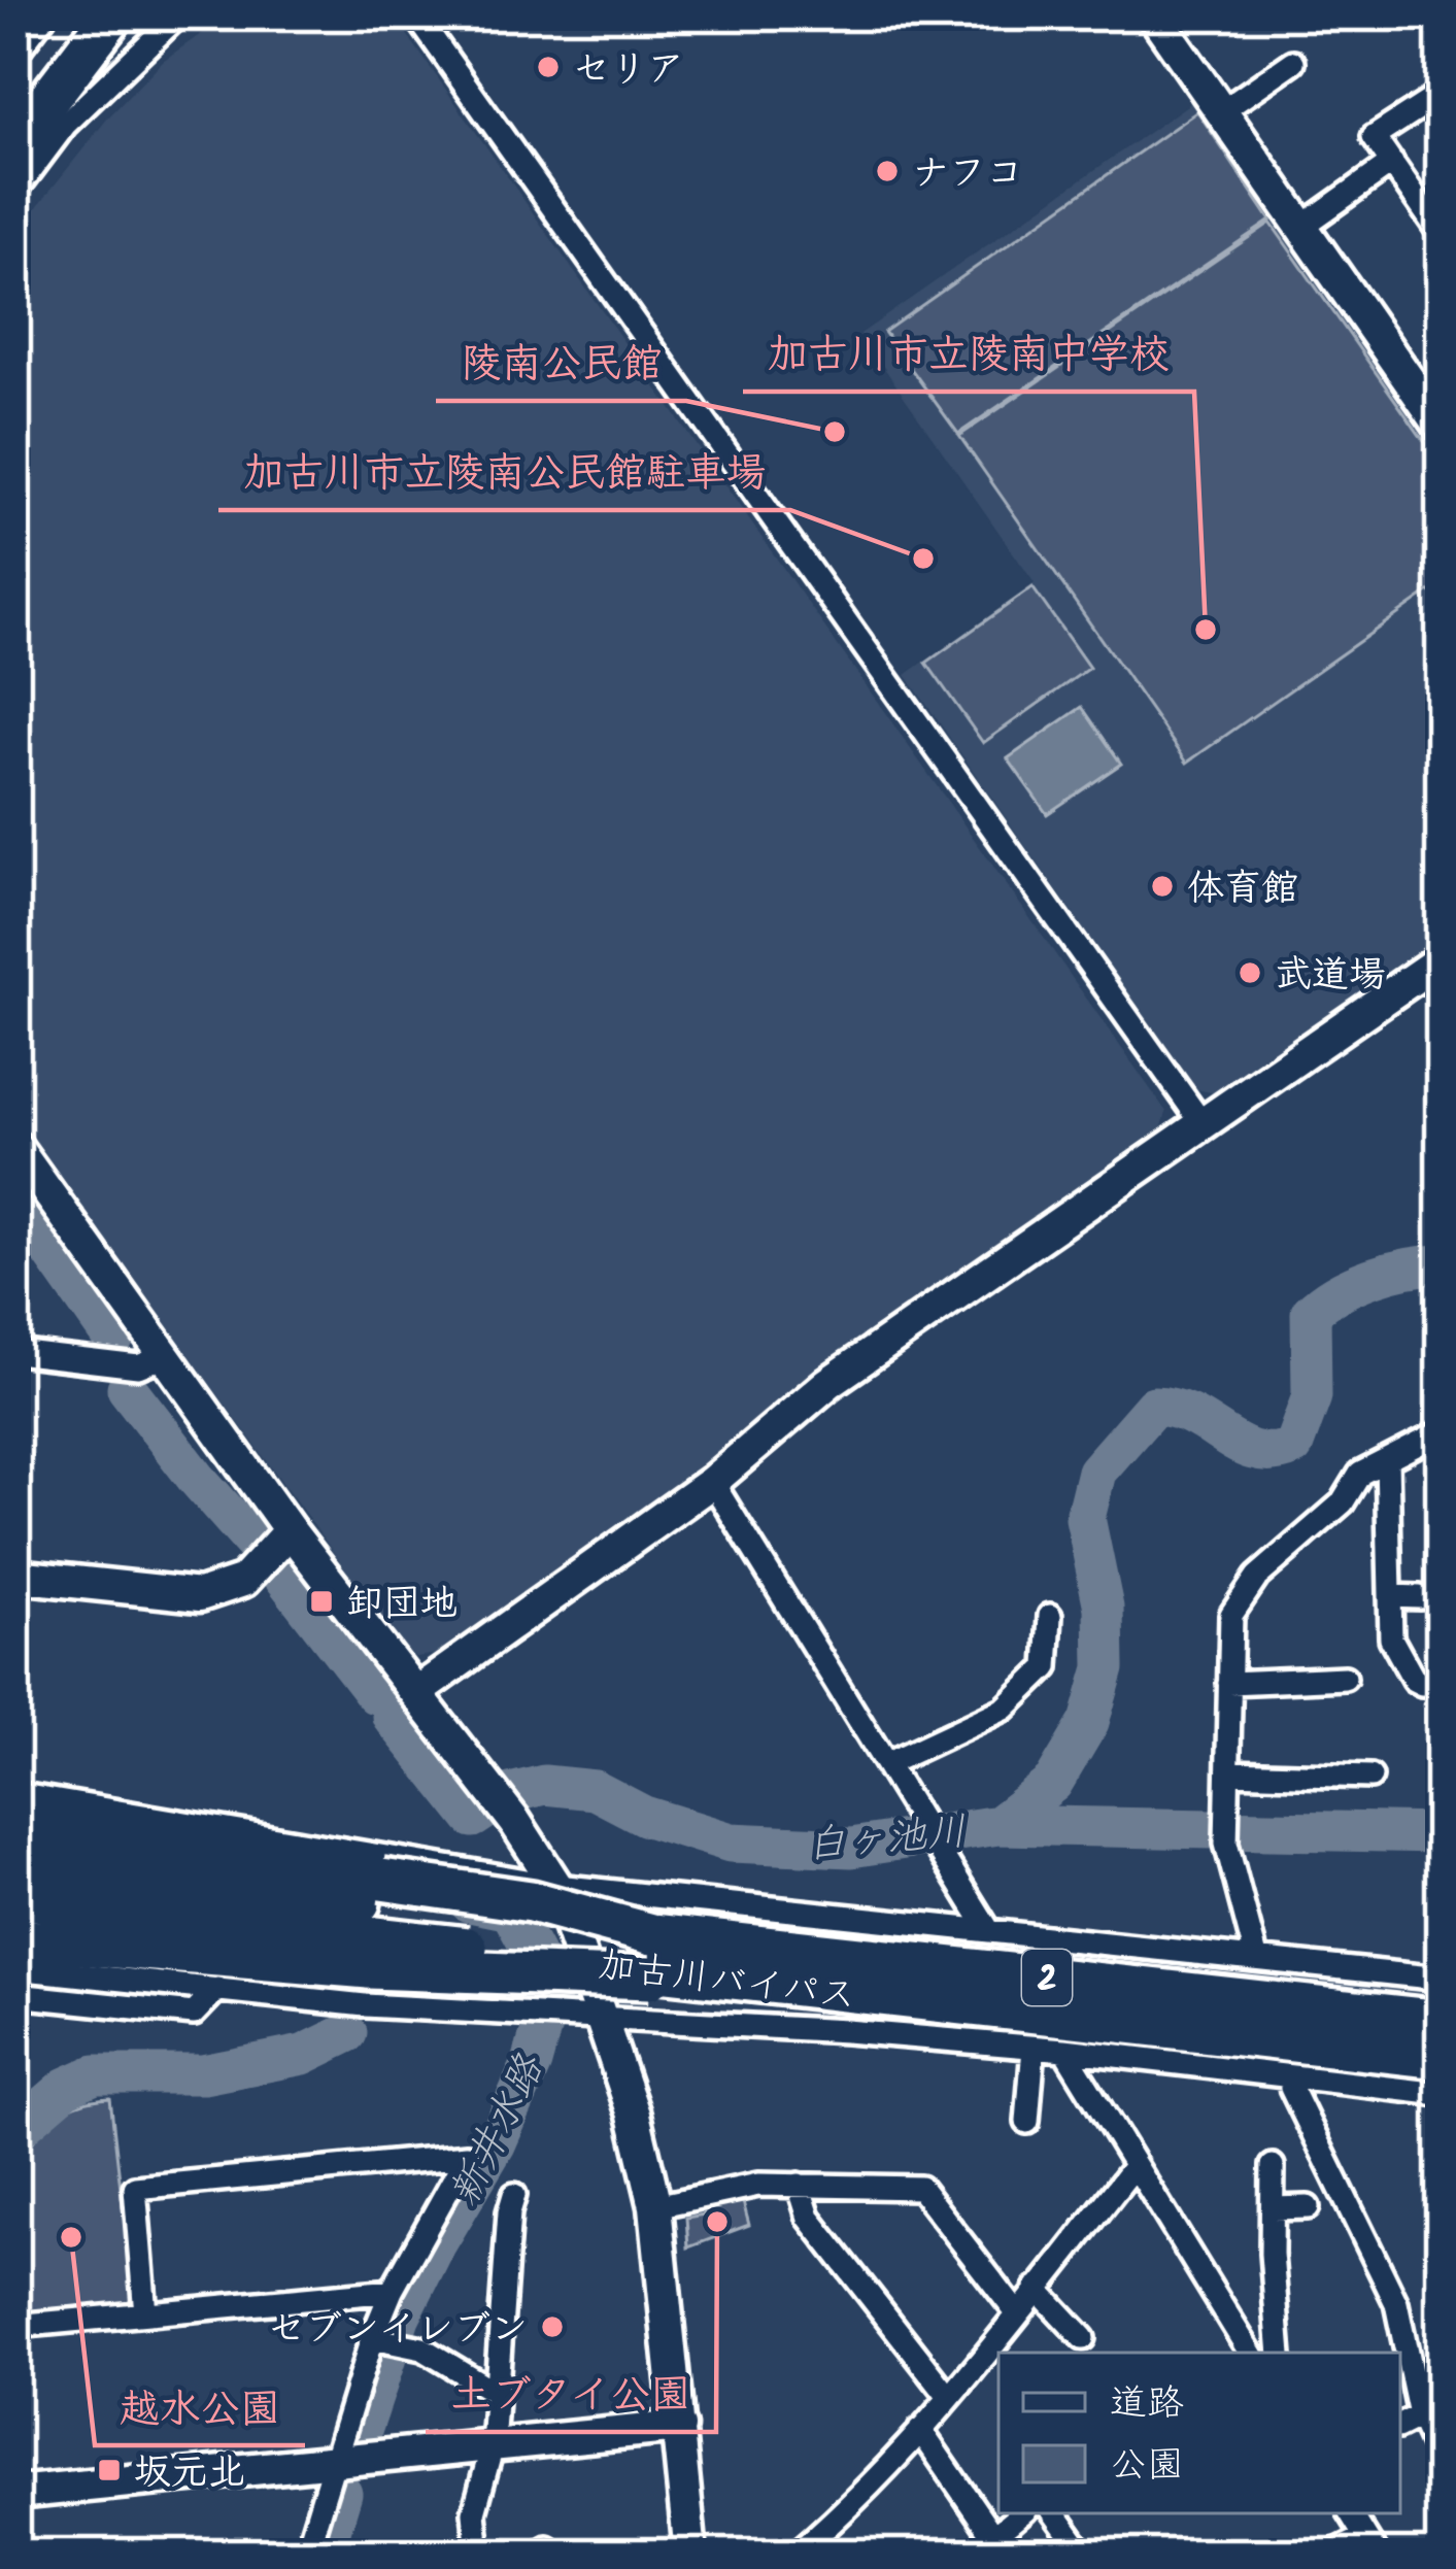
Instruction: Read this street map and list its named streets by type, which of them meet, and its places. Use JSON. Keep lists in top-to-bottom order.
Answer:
{
  "streets": {
    "highway": ["2", "加古川バイパス"]
  },
  "crossings": [
    ["2", "加古川バイパス"]
  ],
  "water": ["白ヶ池川", "新井水路"],
  "places": {
    "other": [
      "セリア",
      "ナフコ",
      "陵南公民館",
      "加古川市立陵南公民館駐車場",
      "加古川市立陵南中学校",
      "体育館",
      "武道場",
      "土ブタイ公園",
      "越水公園",
      "セブンイレブン"
    ],
    "transit": ["卸団地", "坂元北"]
  },
  "legend": ["道路", "公園"]
}
